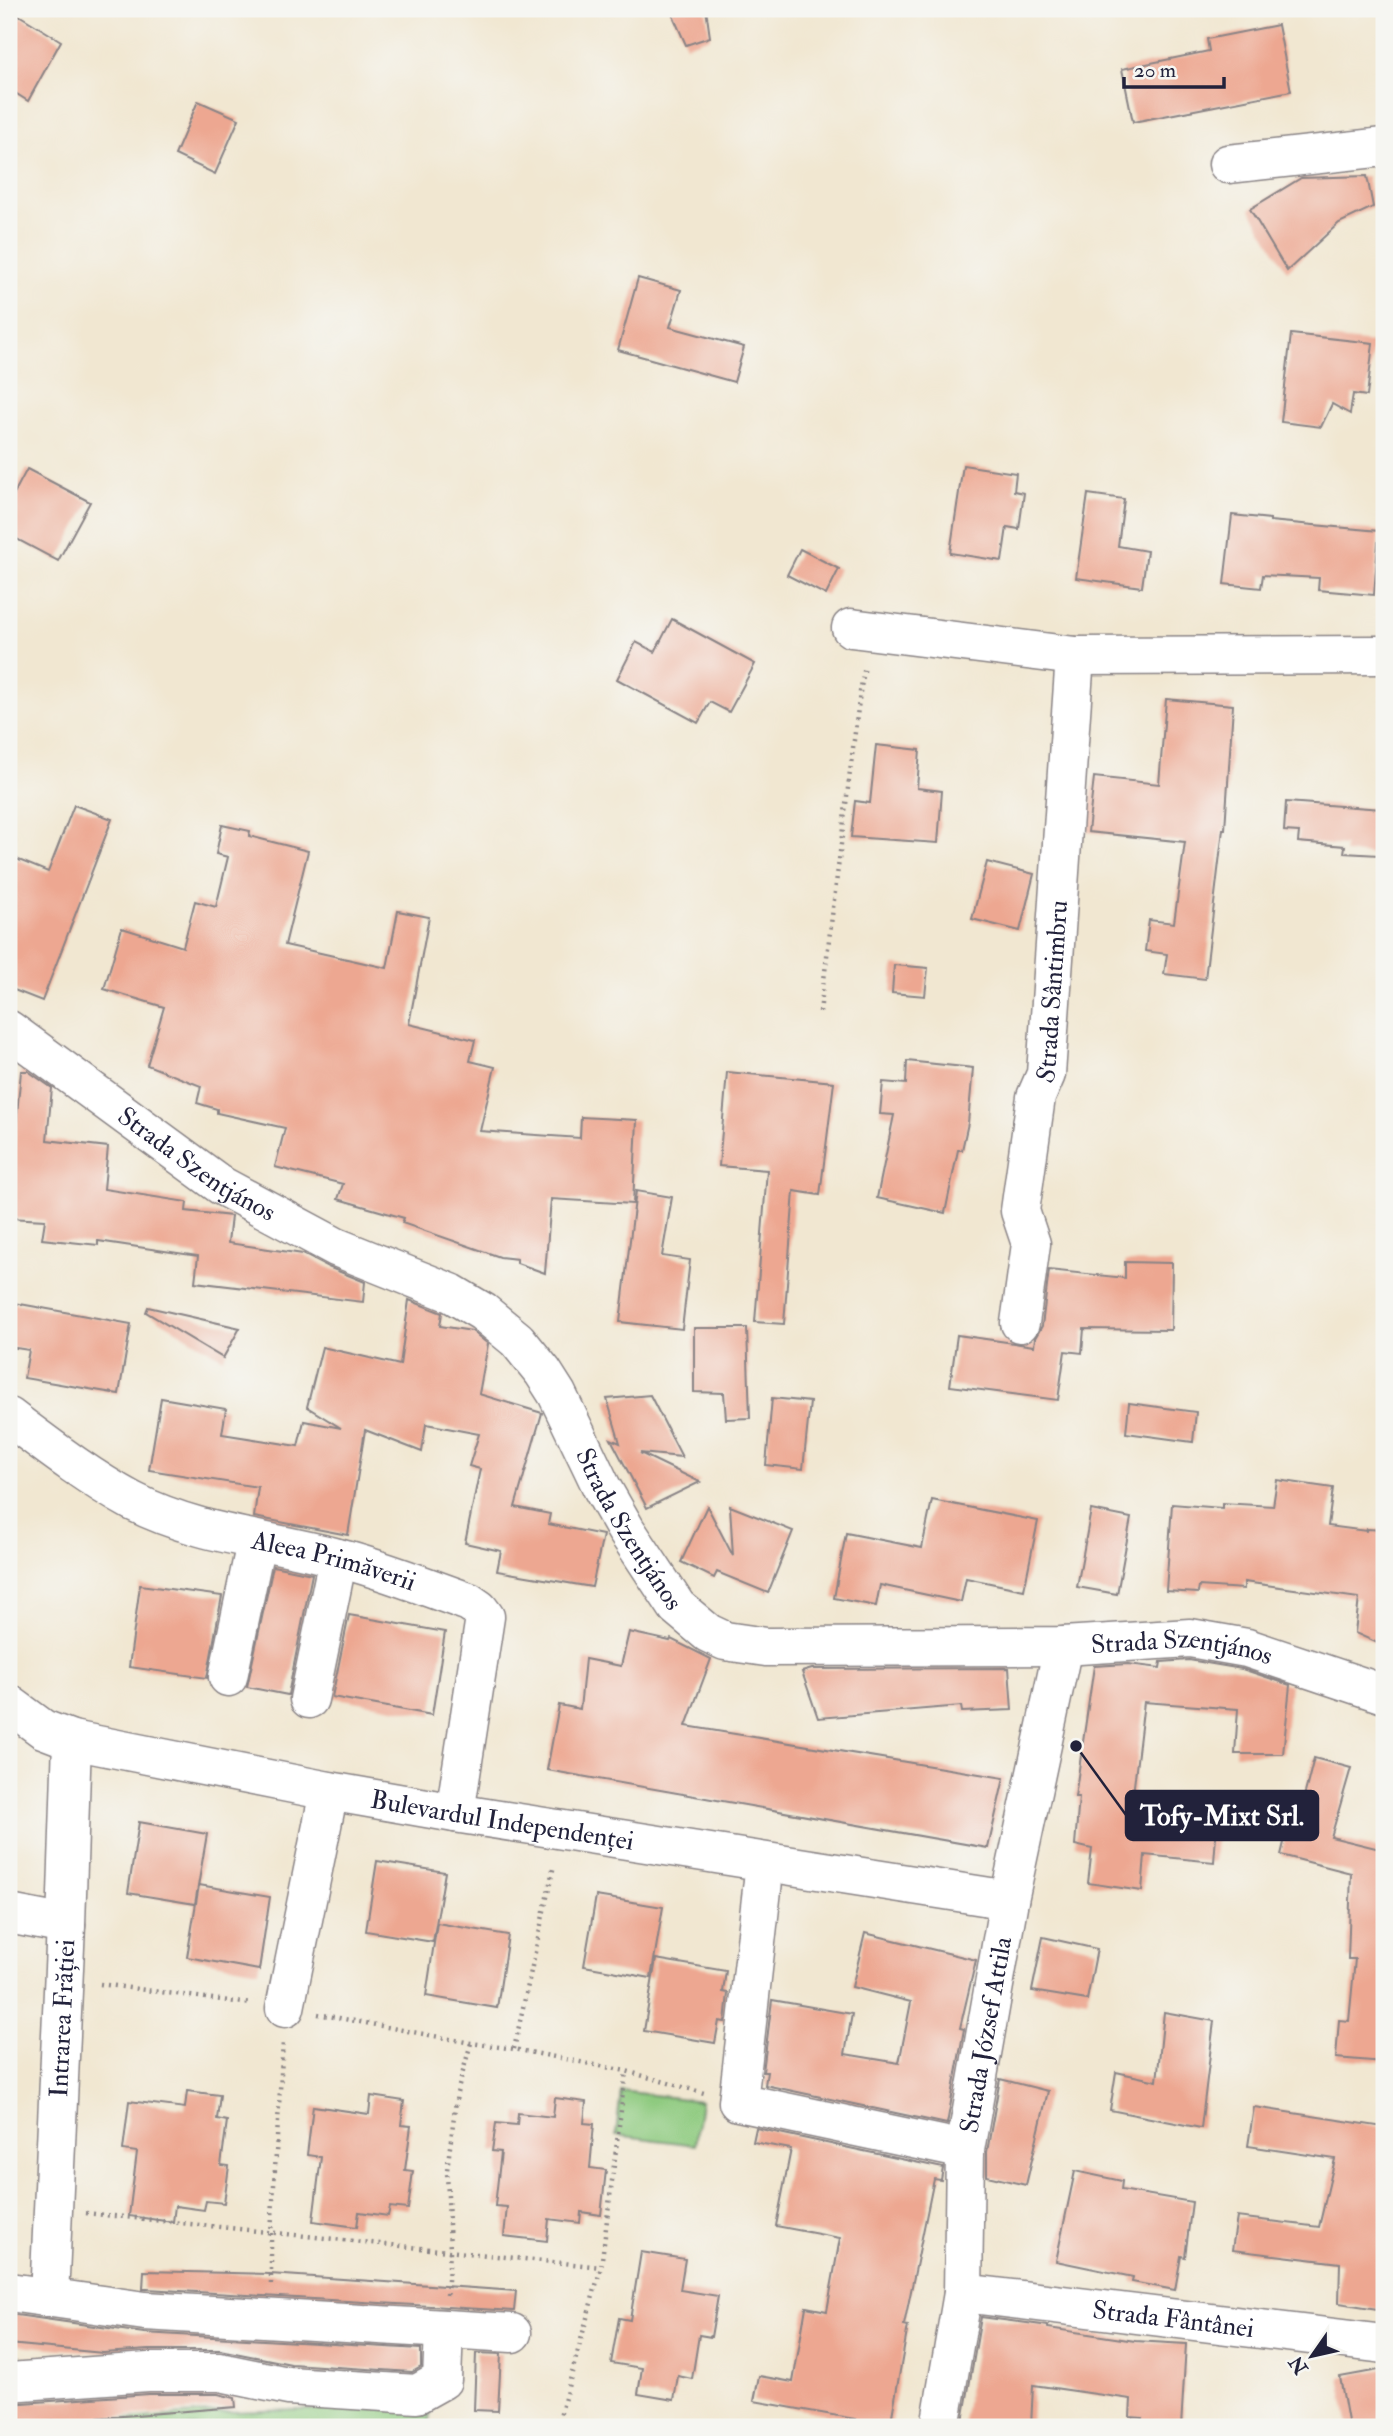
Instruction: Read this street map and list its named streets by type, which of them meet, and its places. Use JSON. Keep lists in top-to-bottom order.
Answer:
{
  "streets": {
    "street": [
      "Strada Sântimbru",
      "Strada Szentjános",
      "Aleea Primăverii",
      "Bulevardul Independenței",
      "Intrarea Frăției",
      "Strada József Attila",
      "Strada Fântânei"
    ]
  },
  "crossings": [
    ["Strada Szentjános", "Strada József Attila"],
    ["Aleea Primăverii", "Bulevardul Independenței"],
    ["Bulevardul Independenței", "Intrarea Frăției"],
    ["Bulevardul Independenței", "Strada József Attila"],
    ["Strada József Attila", "Strada Fântânei"]
  ],
  "places": ["Tofy-Mixt Srl."],
  "scale_bar": "20 m",
  "north": "bottom left"
}
